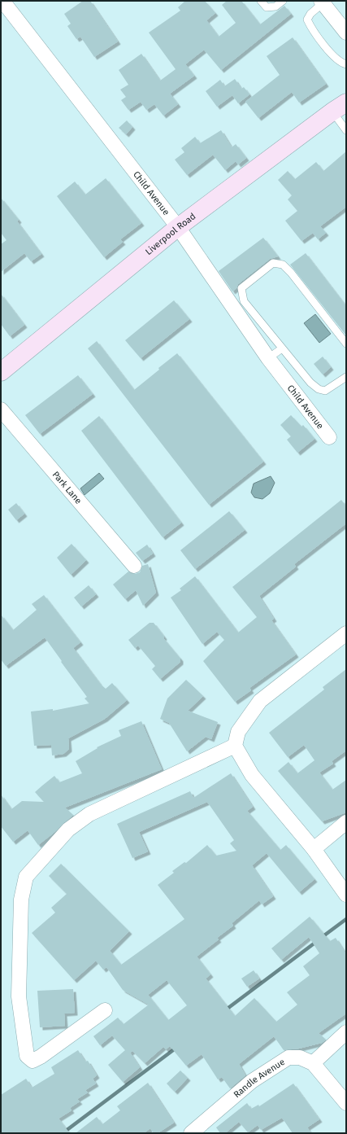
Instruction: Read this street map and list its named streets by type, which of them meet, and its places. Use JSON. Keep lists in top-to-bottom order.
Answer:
{
  "streets": {
    "main road": ["Liverpool Road"],
    "street": ["Child Avenue", "Park Lane", "Randle Avenue"]
  },
  "crossings": [
    ["Child Avenue", "Liverpool Road"]
  ]
}
